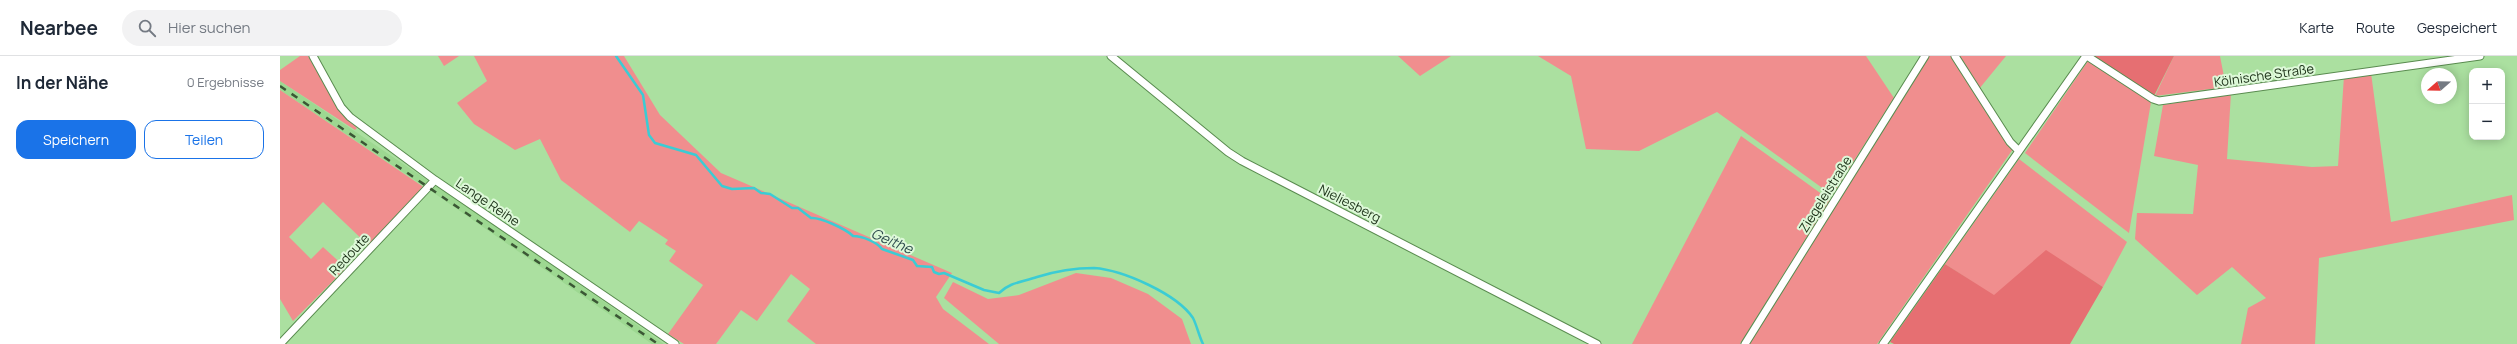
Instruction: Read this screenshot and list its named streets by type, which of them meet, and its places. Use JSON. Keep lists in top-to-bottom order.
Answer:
{
  "streets": {
    "street": [
      "Kölnische Straße",
      "Ziegeleistraße",
      "Lange Reihe",
      "Nieliesberg",
      "Redoute"
    ]
  },
  "crossings": [
    ["Lange Reihe", "Redoute"]
  ],
  "water": ["Geithe"],
  "north": "left",
  "page": {
    "header": "Nearbee",
    "search": "Hier suchen",
    "nav": ["Karte", "Route", "Gespeichert"],
    "heading": ["In der Nähe", "0 Ergebnisse"],
    "map_buttons": ["+", "−"],
    "buttons": ["Speichern", "Teilen"]
  }
}
